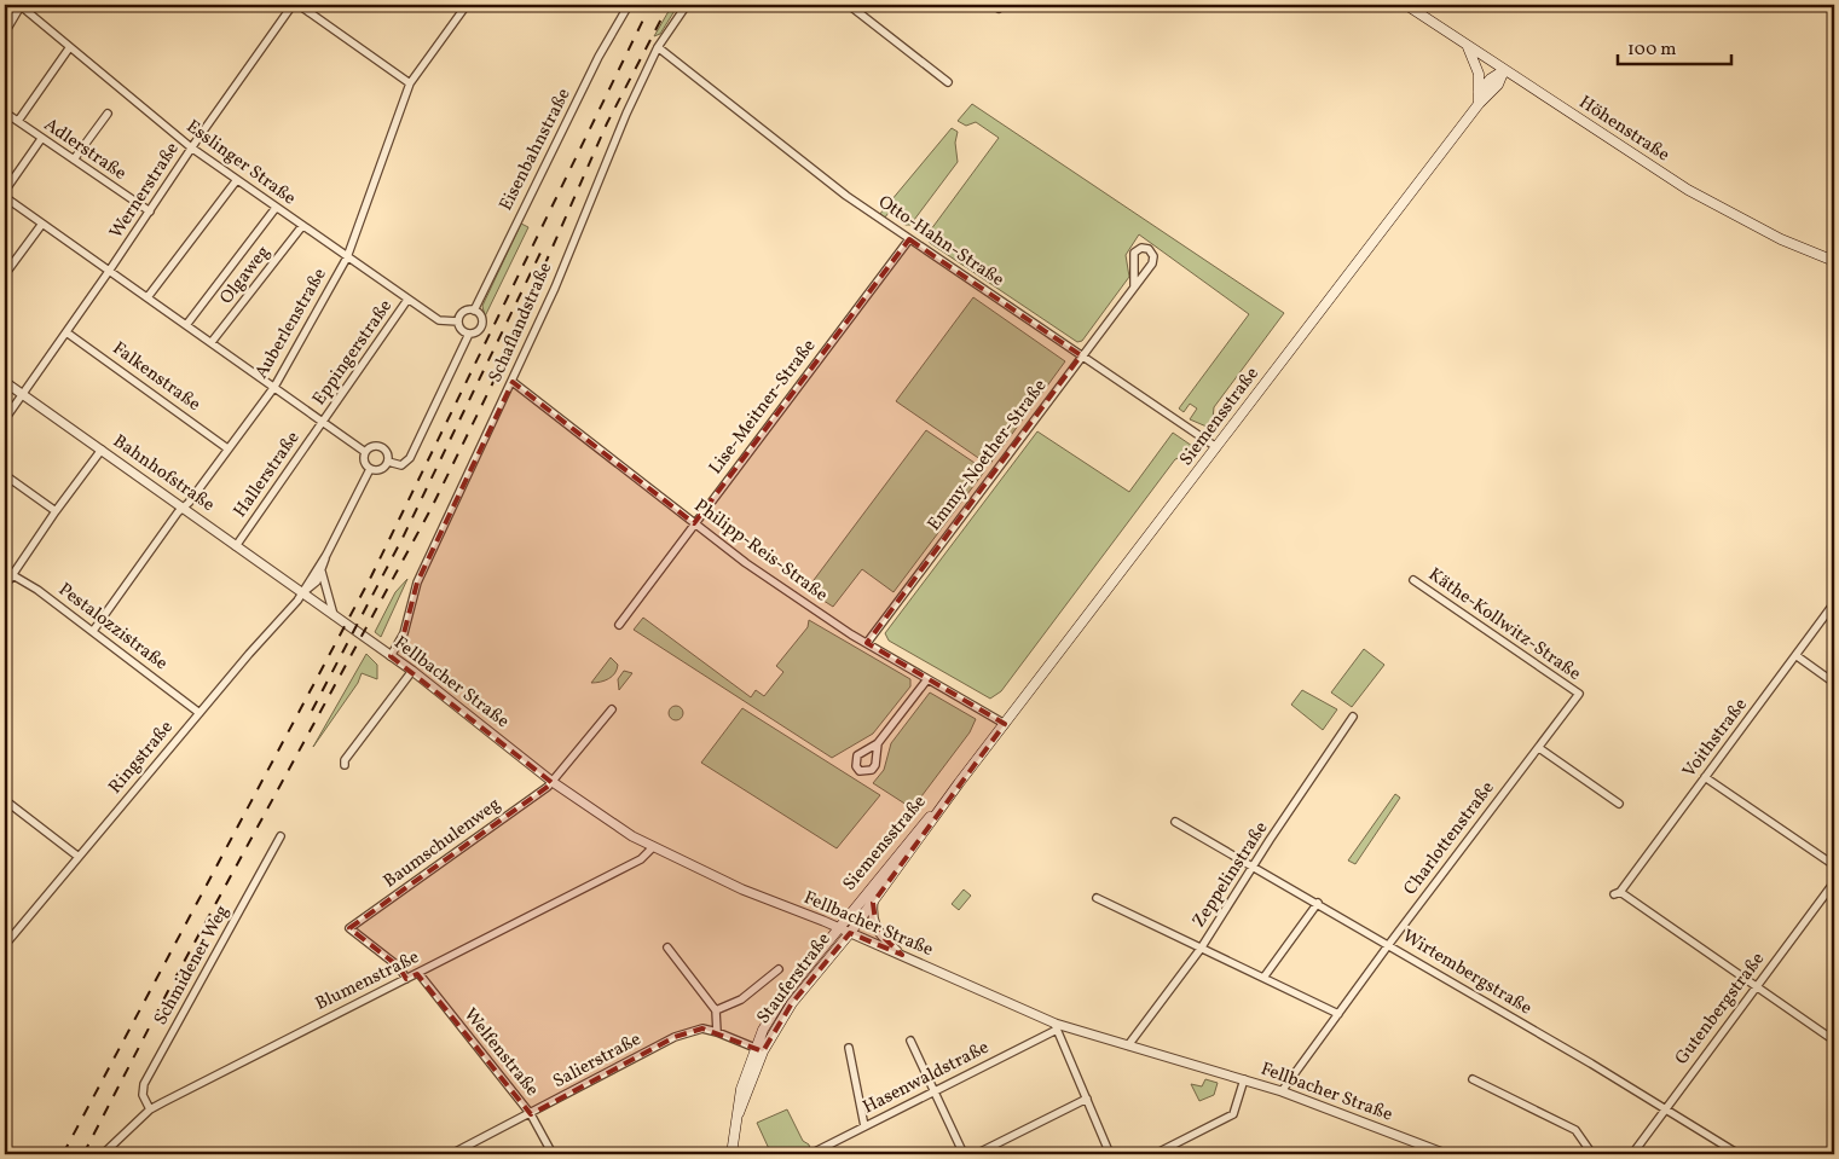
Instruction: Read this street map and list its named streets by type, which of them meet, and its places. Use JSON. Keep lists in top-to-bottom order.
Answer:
{
  "streets": {
    "main road": ["Höhenstraße", "Siemensstraße", "Stauferstraße"],
    "street": [
      "Adlerstraße",
      "Eisenbahnstraße",
      "Esslinger Straße",
      "Wernerstraße",
      "Otto-Hahn-Straße",
      "Olgaweg",
      "Schaflandstraße",
      "Auberlenstraße",
      "Eppingerstraße",
      "Falkenstraße",
      "Lise-Meitner-Straße",
      "Emmy-Noether-Straße",
      "Bahnhofstraße",
      "Hallerstraße",
      "Philipp-Reis-Straße",
      "Käthe-Kollwitz-Straße",
      "Pestalozzistraße",
      "Fellbacher Straße",
      "Voithstraße",
      "Ringstraße",
      "Charlottenstraße",
      "Baumschulenweg",
      "Zeppelinstraße",
      "Schmidener Weg",
      "Wirtembergstraße",
      "Blumenstraße",
      "Gutenbergstraße",
      "Welfenstraße",
      "Salierstraße",
      "Hasenwaldstraße"
    ]
  },
  "crossings": [
    ["Höhenstraße", "Siemensstraße"],
    ["Adlerstraße", "Wernerstraße"],
    ["Eisenbahnstraße", "Esslinger Straße"],
    ["Esslinger Straße", "Wernerstraße"],
    ["Esslinger Straße", "Olgaweg"],
    ["Esslinger Straße", "Auberlenstraße"],
    ["Esslinger Straße", "Eppingerstraße"],
    ["Wernerstraße", "Falkenstraße"],
    ["Wernerstraße", "Bahnhofstraße"],
    ["Otto-Hahn-Straße", "Schaflandstraße"],
    ["Otto-Hahn-Straße", "Lise-Meitner-Straße"],
    ["Otto-Hahn-Straße", "Siemensstraße"],
    ["Otto-Hahn-Straße", "Emmy-Noether-Straße"],
    ["Schaflandstraße", "Philipp-Reis-Straße"],
    ["Schaflandstraße", "Fellbacher Straße"],
    ["Auberlenstraße", "Falkenstraße"],
    ["Auberlenstraße", "Bahnhofstraße"],
    ["Auberlenstraße", "Pestalozzistraße"],
    ["Eppingerstraße", "Hallerstraße"],
    ["Lise-Meitner-Straße", "Philipp-Reis-Straße"],
    ["Siemensstraße", "Philipp-Reis-Straße"],
    ["Siemensstraße", "Fellbacher Straße"],
    ["Siemensstraße", "Stauferstraße"],
    ["Emmy-Noether-Straße", "Philipp-Reis-Straße"],
    ["Bahnhofstraße", "Hallerstraße"],
    ["Bahnhofstraße", "Fellbacher Straße"],
    ["Bahnhofstraße", "Ringstraße"],
    ["Käthe-Kollwitz-Straße", "Charlottenstraße"],
    ["Pestalozzistraße", "Ringstraße"],
    ["Fellbacher Straße", "Ringstraße"],
    ["Fellbacher Straße", "Charlottenstraße"],
    ["Fellbacher Straße", "Baumschulenweg"],
    ["Fellbacher Straße", "Zeppelinstraße"],
    ["Fellbacher Straße", "Stauferstraße"],
    ["Fellbacher Straße", "Blumenstraße"],
    ["Fellbacher Straße", "Hasenwaldstraße"],
    ["Voithstraße", "Gutenbergstraße"],
    ["Charlottenstraße", "Wirtembergstraße"],
    ["Baumschulenweg", "Blumenstraße"],
    ["Zeppelinstraße", "Wirtembergstraße"],
    ["Schmidener Weg", "Blumenstraße"],
    ["Wirtembergstraße", "Gutenbergstraße"],
    ["Stauferstraße", "Salierstraße"],
    ["Blumenstraße", "Welfenstraße"],
    ["Welfenstraße", "Salierstraße"]
  ],
  "scale_bar": "100 m"
}
